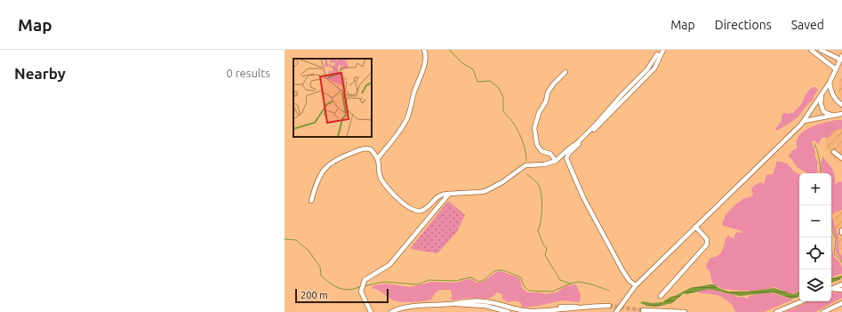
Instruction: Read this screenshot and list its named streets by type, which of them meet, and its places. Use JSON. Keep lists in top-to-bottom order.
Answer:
{
  "scale_bar": "200 m",
  "page": {
    "header": "Map",
    "nav": ["Map", "Directions", "Saved"],
    "heading": ["Nearby", "0 results"],
    "map_buttons": ["+", "−"],
    "scale": "200 m"
  }
}
